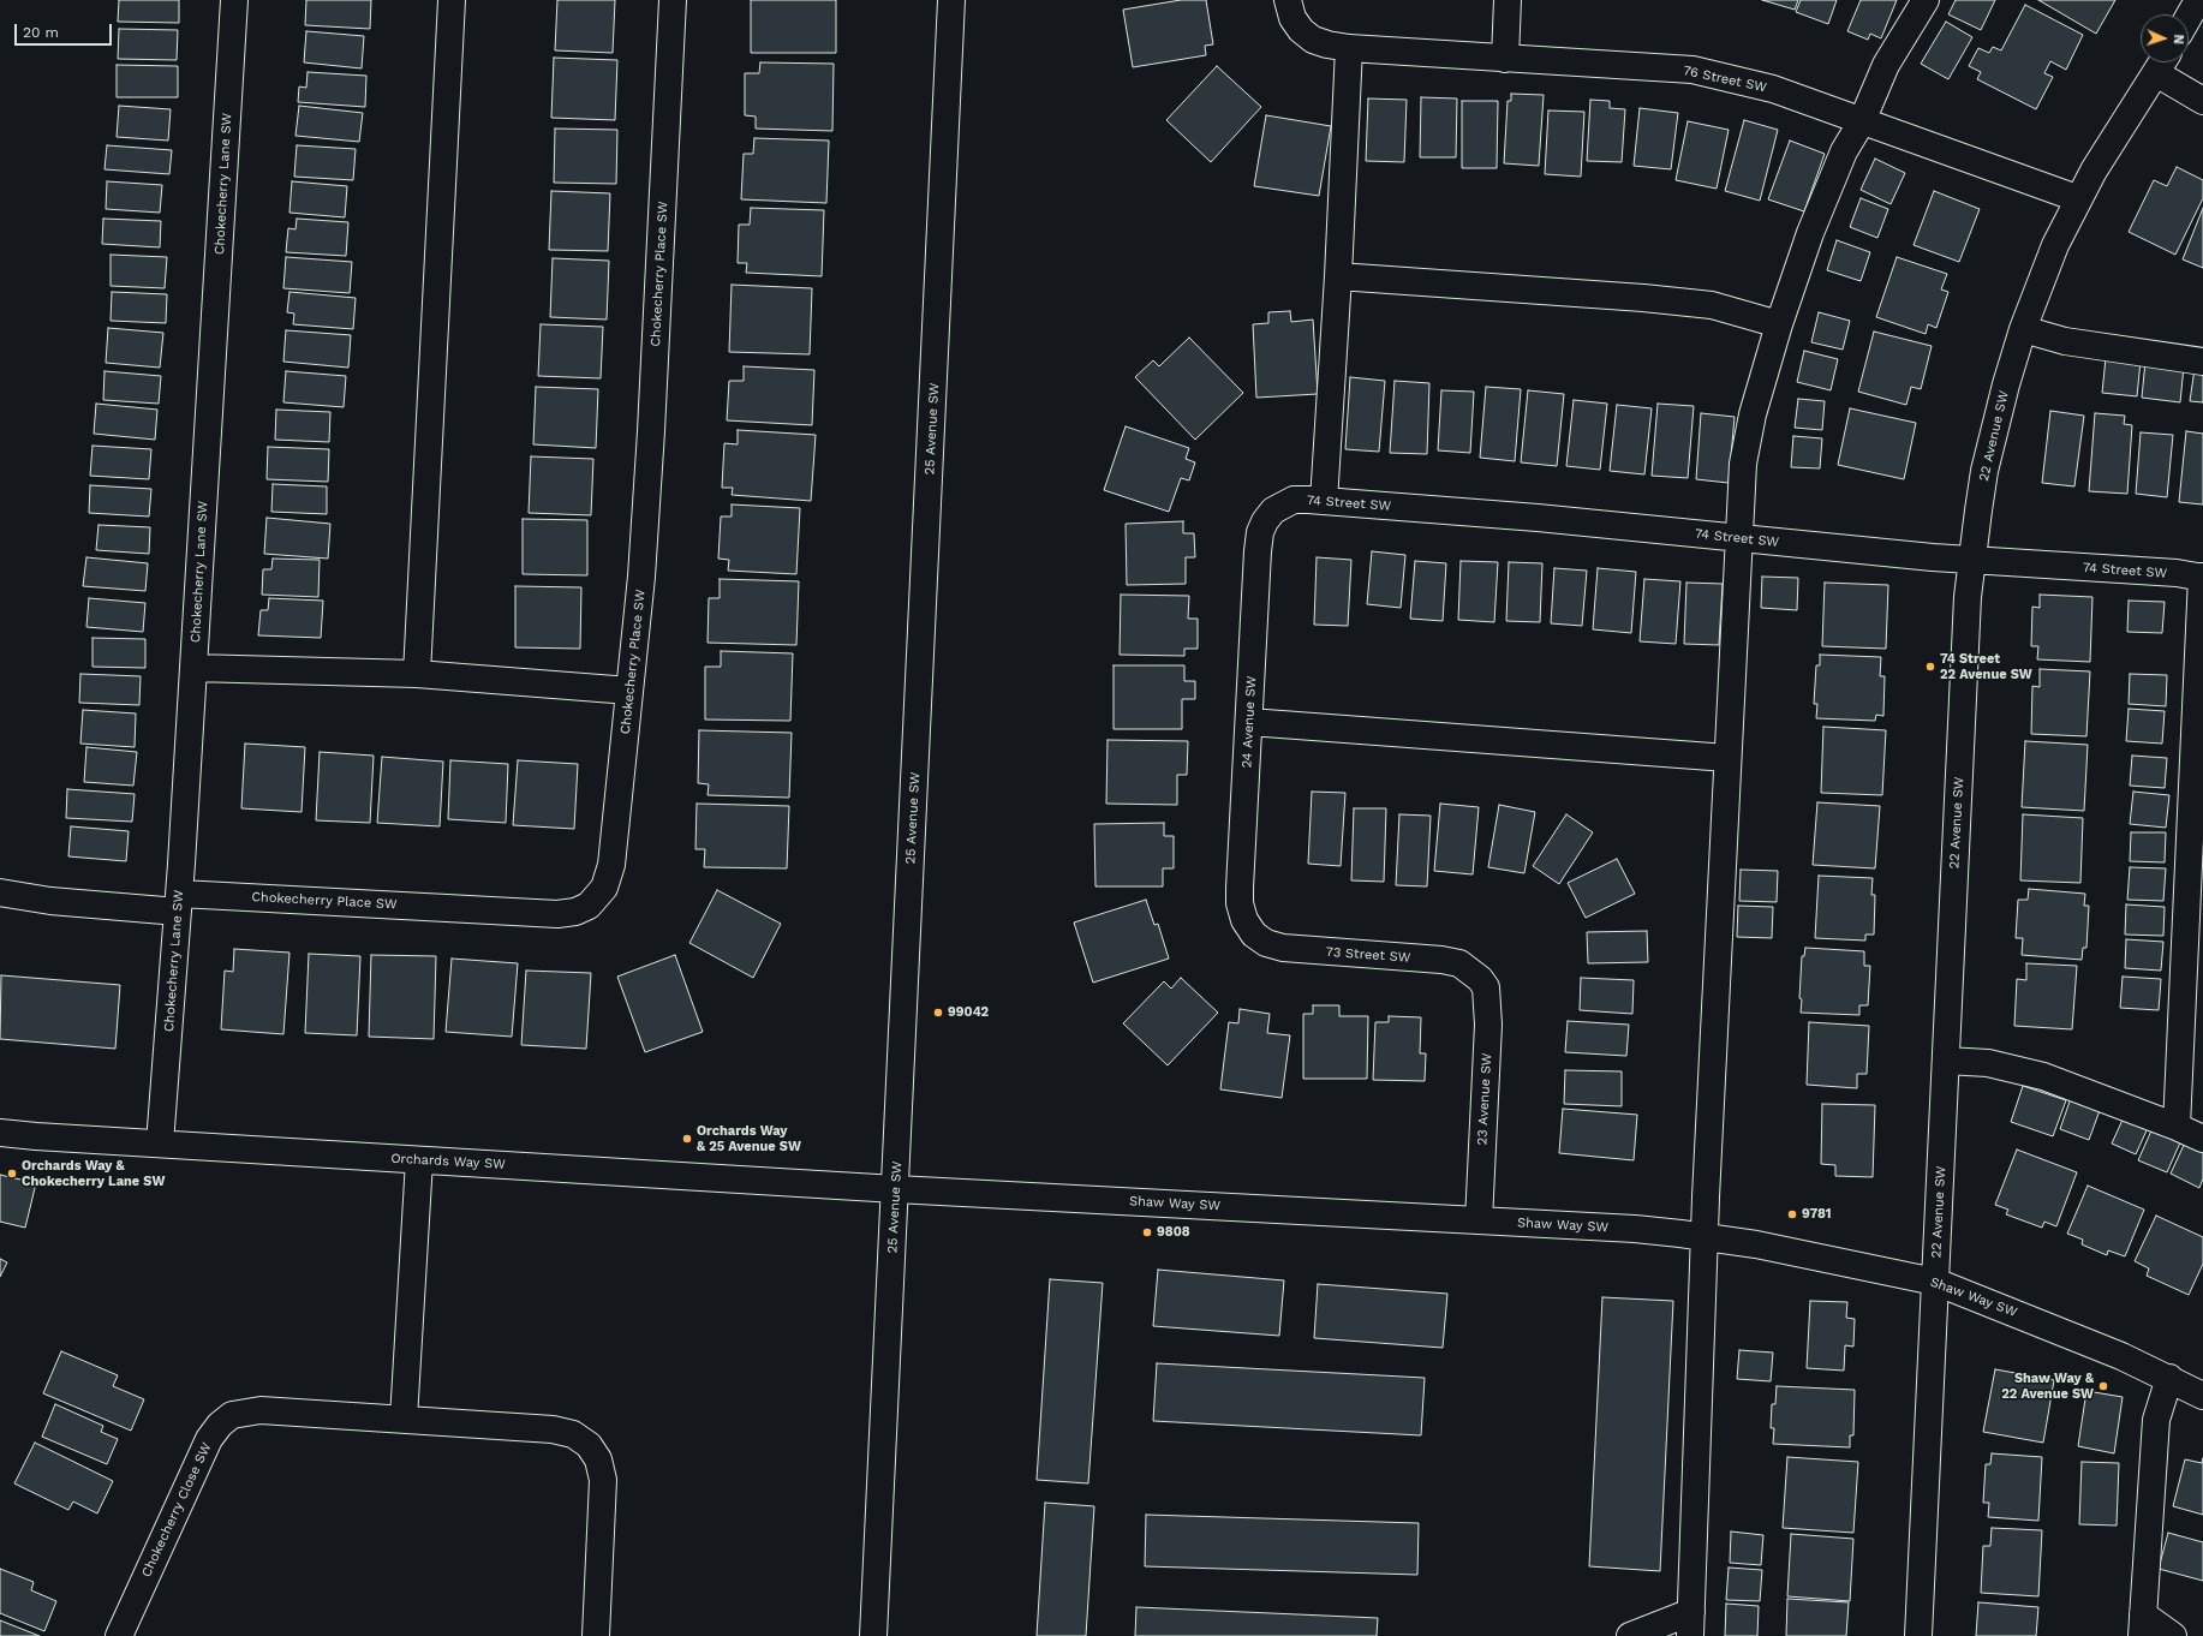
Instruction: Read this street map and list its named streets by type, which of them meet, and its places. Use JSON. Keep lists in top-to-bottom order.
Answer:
{
  "streets": {
    "street": [
      "76 Street SW",
      "Chokecherry Lane SW",
      "Chokecherry Place SW",
      "25 Avenue SW",
      "22 Avenue SW",
      "74 Street SW",
      "24 Avenue SW",
      "73 Street SW",
      "23 Avenue SW",
      "Orchards Way SW",
      "Shaw Way SW",
      "Chokecherry Close SW"
    ]
  },
  "crossings": [
    ["76 Street SW", "22 Avenue SW"],
    ["Chokecherry Lane SW", "Chokecherry Place SW"],
    ["Chokecherry Lane SW", "Orchards Way SW"],
    ["25 Avenue SW", "Orchards Way SW"],
    ["25 Avenue SW", "Shaw Way SW"],
    ["22 Avenue SW", "74 Street SW"],
    ["22 Avenue SW", "Shaw Way SW"],
    ["74 Street SW", "24 Avenue SW"],
    ["24 Avenue SW", "73 Street SW"],
    ["73 Street SW", "23 Avenue SW"],
    ["23 Avenue SW", "Shaw Way SW"],
    ["Orchards Way SW", "Shaw Way SW"]
  ],
  "places": [
    "74 Street 22 Avenue SW",
    "99042",
    "Orchards Way & 25 Avenue SW",
    "Orchards Way & Chokecherry Lane SW",
    "9781",
    "9808",
    "Shaw Way & 22 Avenue SW"
  ],
  "scale_bar": "20 m",
  "north": "right"
}
